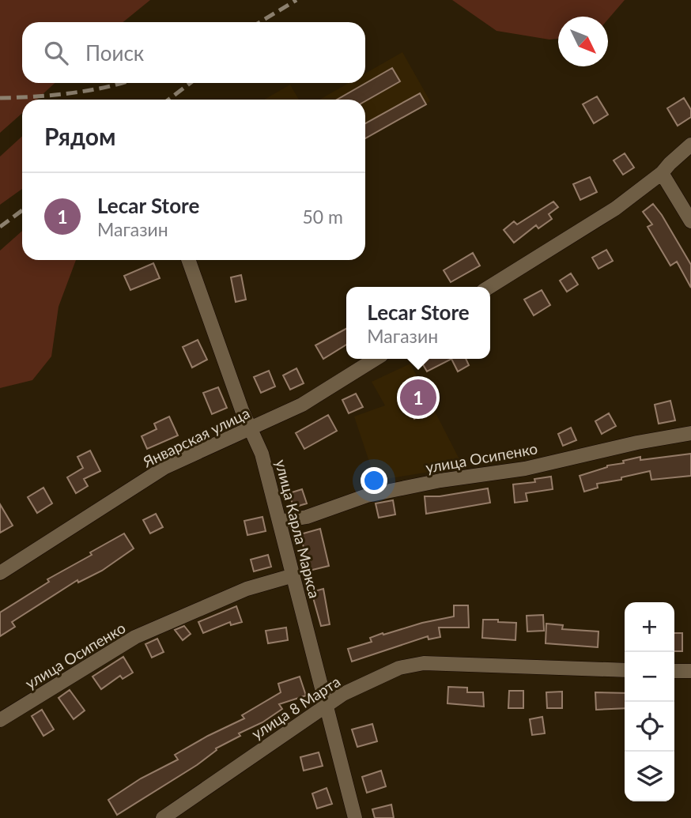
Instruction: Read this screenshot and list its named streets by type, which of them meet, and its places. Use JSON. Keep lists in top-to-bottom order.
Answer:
{
  "streets": {
    "street": [
      "Январская улица",
      "улица Осипенко",
      "улица Карла Маркса",
      "улица 8 Марта"
    ]
  },
  "crossings": [
    ["Январская улица", "улица Карла Маркса"],
    ["улица Осипенко", "улица Карла Маркса"],
    ["улица Карла Маркса", "улица 8 Марта"]
  ],
  "north": "bottom right",
  "page": {
    "search": "Поиск",
    "heading": "Рядом",
    "list": [
      {
        "mark": "1",
        "name": "Lecar Store",
        "note": "Магазин",
        "value": "50 m"
      }
    ],
    "popup": ["Lecar Store", "Магазин"],
    "pins": "1",
    "map_buttons": ["+", "−"]
  }
}
